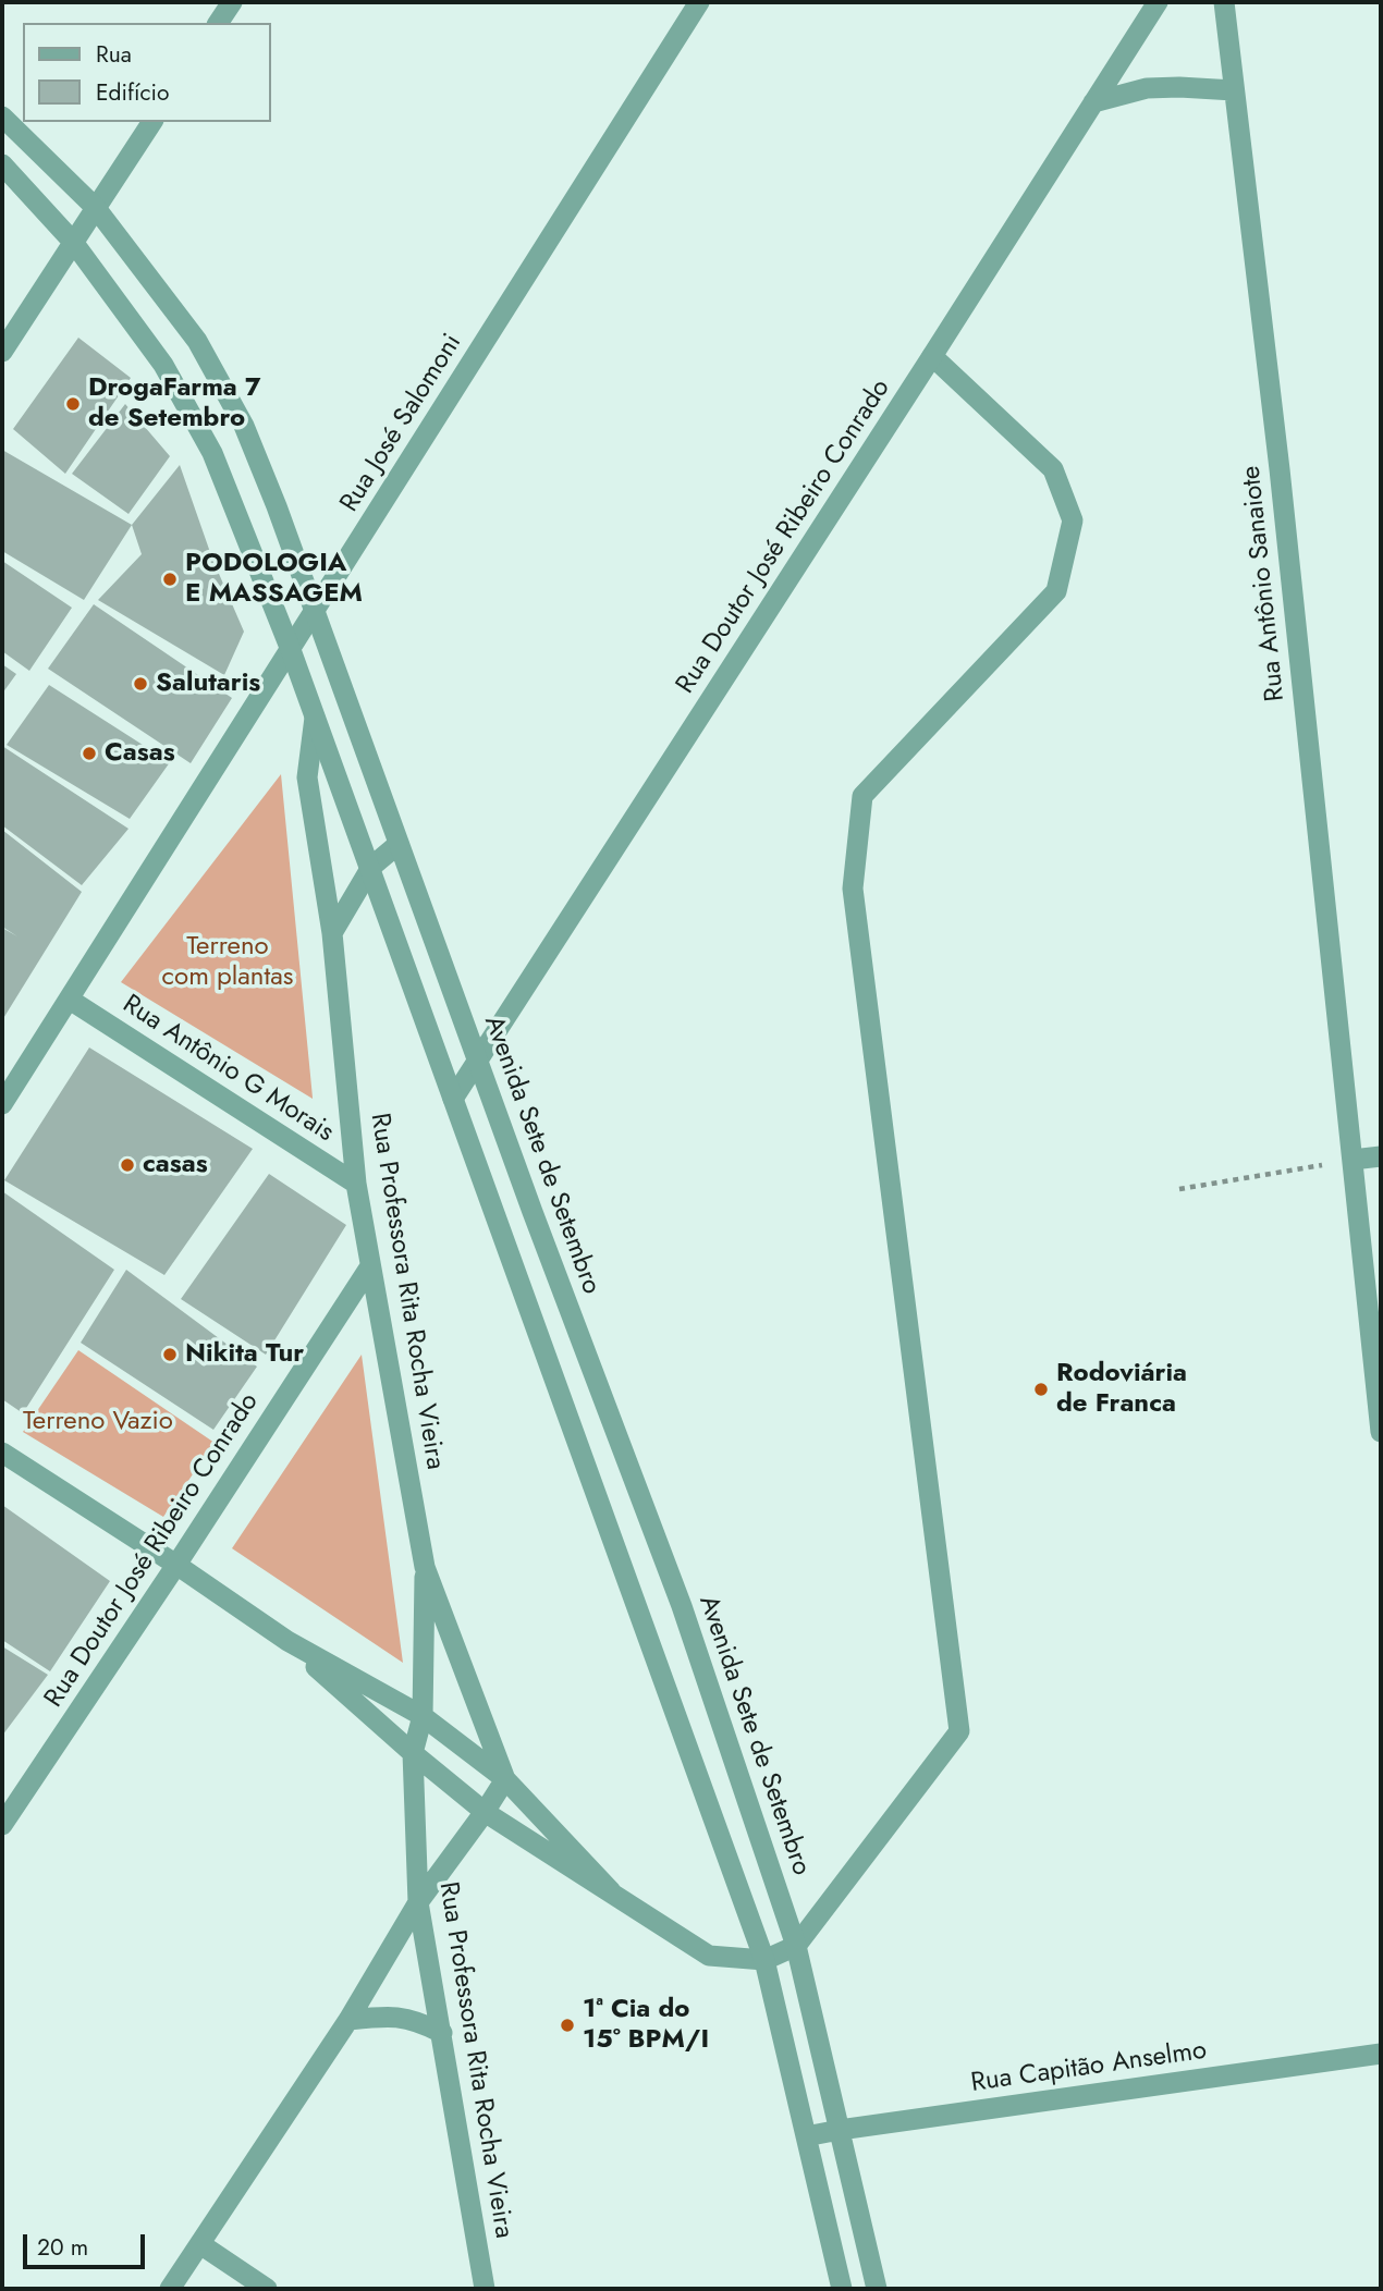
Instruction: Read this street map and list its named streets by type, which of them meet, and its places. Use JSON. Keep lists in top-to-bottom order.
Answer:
{
  "streets": {
    "street": [
      "Rua José Salomoni",
      "Rua Doutor José Ribeiro Conrado",
      "Rua Antônio Sanaiote",
      "Rua Antônio G Morais",
      "Avenida Sete de Setembro",
      "Rua Professora Rita Rocha Vieira",
      "Rua Capitão Anselmo"
    ]
  },
  "crossings": [
    ["Rua José Salomoni", "Rua Antônio G Morais"],
    ["Rua José Salomoni", "Avenida Sete de Setembro"],
    ["Rua Doutor José Ribeiro Conrado", "Avenida Sete de Setembro"],
    ["Rua Doutor José Ribeiro Conrado", "Rua Professora Rita Rocha Vieira"],
    ["Rua Antônio G Morais", "Rua Professora Rita Rocha Vieira"],
    ["Avenida Sete de Setembro", "Rua Capitão Anselmo"]
  ],
  "parks": ["Terreno com plantas", "Terreno Vazio"],
  "places": [
    "DrogaFarma 7 de Setembro",
    "PODOLOGIA E MASSAGEM",
    "Salutaris",
    "Casas",
    "casas",
    "Nikita Tur",
    "Rodoviária de Franca",
    "1ª Cia do 15º BPM/I"
  ],
  "legend": ["Rua", "Edifício"],
  "scale_bar": "20 m"
}
